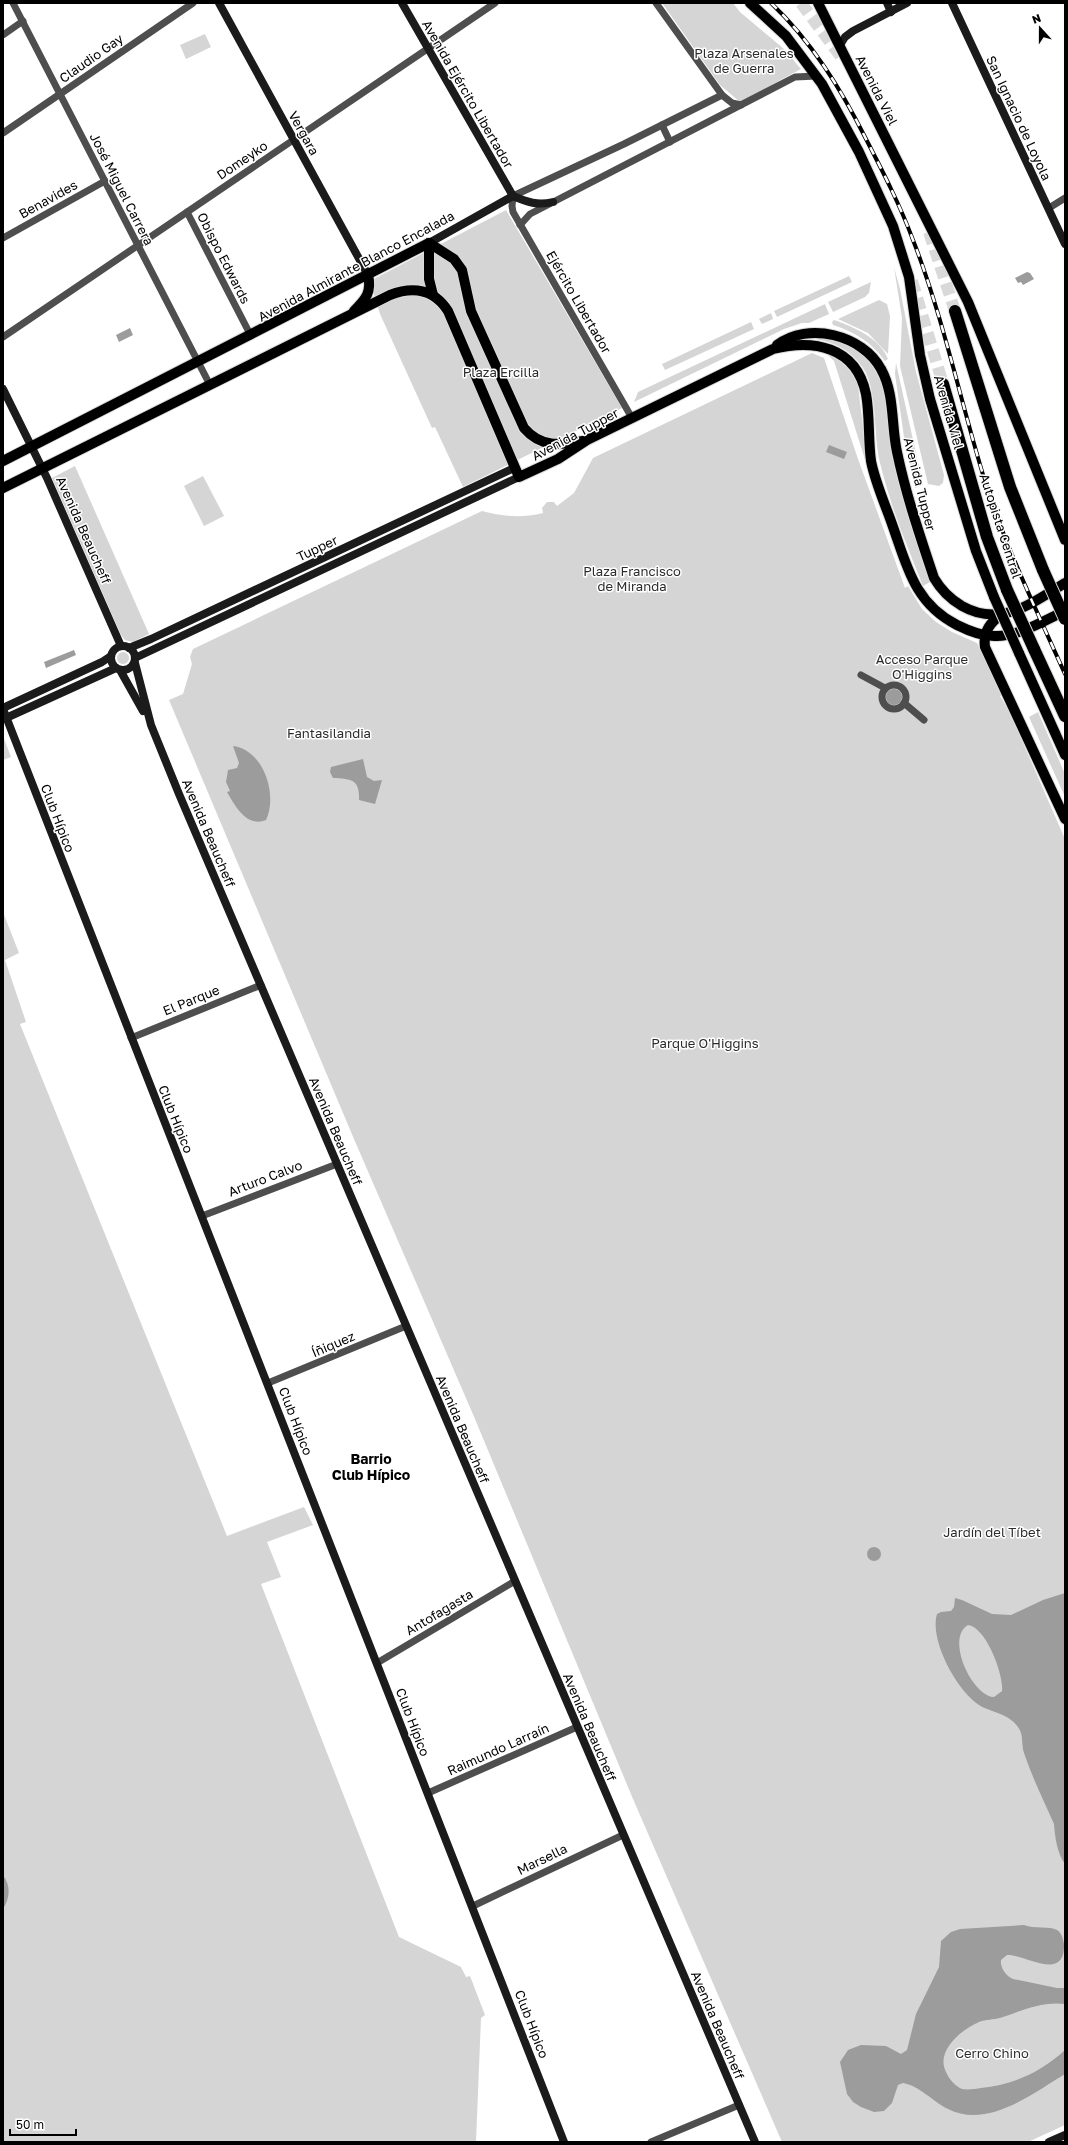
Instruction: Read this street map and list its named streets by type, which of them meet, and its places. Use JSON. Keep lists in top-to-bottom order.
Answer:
{
  "streets": {
    "highway": ["Autopista Central"],
    "main road": [
      "Avenida Viel",
      "Avenida Ejército Libertador",
      "San Ignacio de Loyola",
      "Vergara",
      "Avenida Almirante Blanco Encalada",
      "Avenida Tupper",
      "Avenida Beaucheff",
      "Tupper",
      "Club Hípico"
    ],
    "street": [
      "Claudio Gay",
      "Domeyko",
      "José Miguel Carrera",
      "Benavides",
      "Obispo Edwards",
      "Ejército Libertador",
      "El Parque",
      "Arturo Calvo",
      "Íñiquez",
      "Antofagasta",
      "Raimundo Larraín",
      "Marsella"
    ]
  },
  "crossings": [
    ["Claudio Gay", "José Miguel Carrera"],
    ["Avenida Ejército Libertador", "Domeyko"],
    ["Avenida Ejército Libertador", "Avenida Almirante Blanco Encalada"],
    ["Avenida Ejército Libertador", "Ejército Libertador"],
    ["Vergara", "Domeyko"],
    ["Vergara", "Avenida Almirante Blanco Encalada"],
    ["Domeyko", "José Miguel Carrera"],
    ["Domeyko", "Obispo Edwards"],
    ["José Miguel Carrera", "Benavides"],
    ["José Miguel Carrera", "Avenida Almirante Blanco Encalada"],
    ["Obispo Edwards", "Avenida Almirante Blanco Encalada"],
    ["Avenida Almirante Blanco Encalada", "Ejército Libertador"],
    ["Avenida Almirante Blanco Encalada", "Avenida Beaucheff"],
    ["Ejército Libertador", "Avenida Tupper"],
    ["Avenida Tupper", "Tupper"],
    ["Avenida Beaucheff", "Tupper"],
    ["Avenida Beaucheff", "El Parque"],
    ["Avenida Beaucheff", "Arturo Calvo"],
    ["Avenida Beaucheff", "Íñiquez"],
    ["Avenida Beaucheff", "Antofagasta"],
    ["Avenida Beaucheff", "Raimundo Larraín"],
    ["Avenida Beaucheff", "Marsella"],
    ["Club Hípico", "El Parque"],
    ["Club Hípico", "Arturo Calvo"],
    ["Club Hípico", "Íñiquez"],
    ["Club Hípico", "Antofagasta"],
    ["Club Hípico", "Raimundo Larraín"],
    ["Club Hípico", "Marsella"]
  ],
  "districts": ["Barrio Club Hípico"],
  "parks": [
    "Plaza Arsenales de Guerra",
    "Plaza Ercilla",
    "Plaza Francisco de Miranda",
    "Acceso Parque O'Higgins",
    "Fantasilandia",
    "Parque O'Higgins",
    "Jardín del Tíbet",
    "Cerro Chino"
  ],
  "scale_bar": "50 m",
  "north": "top"
}
